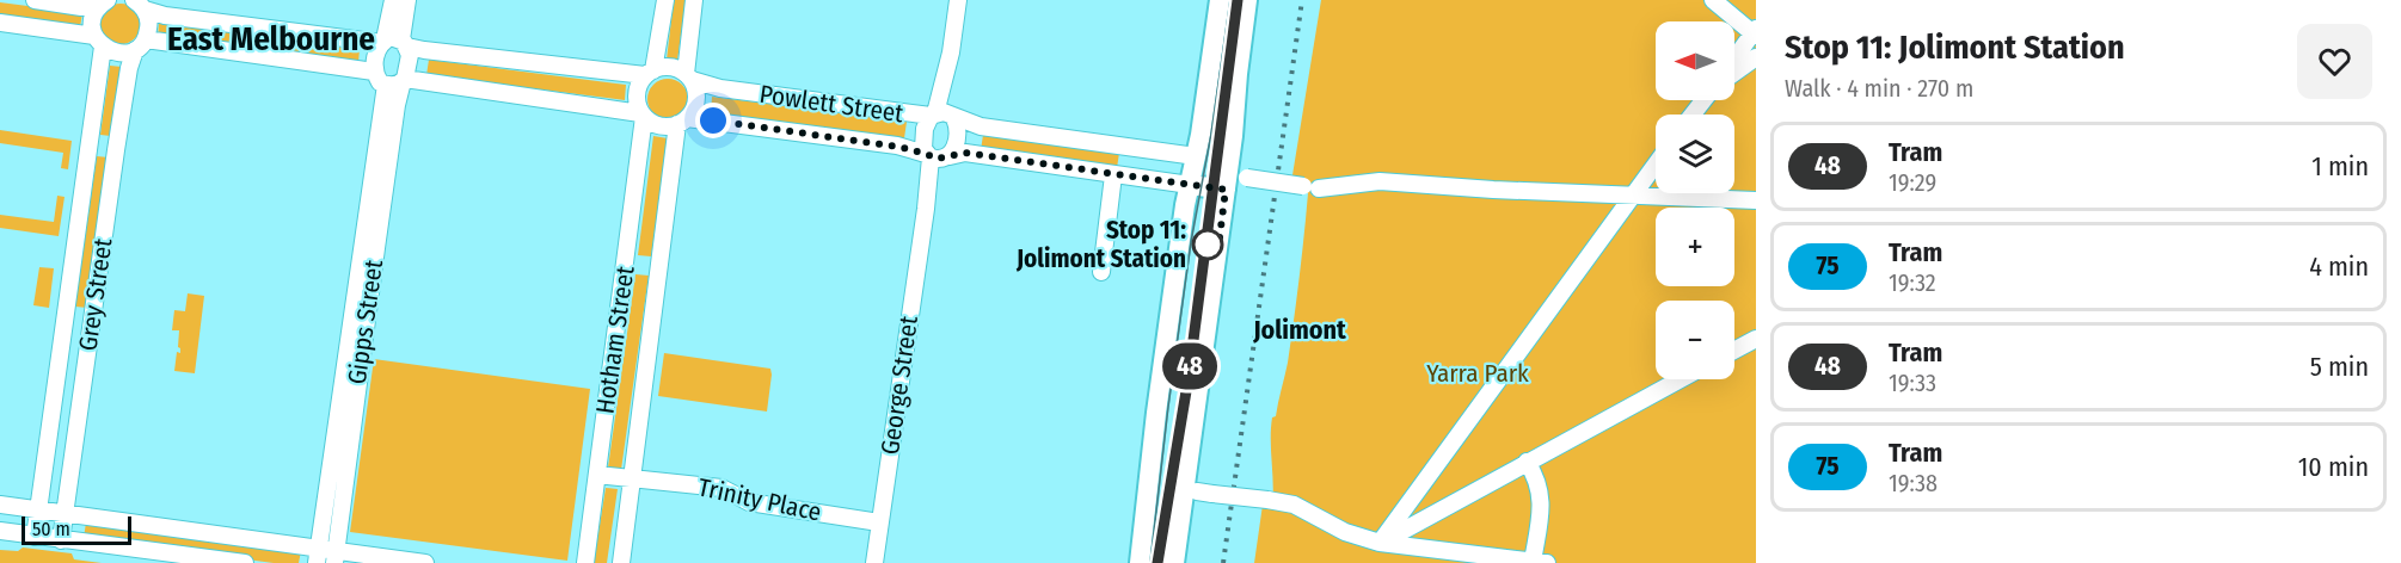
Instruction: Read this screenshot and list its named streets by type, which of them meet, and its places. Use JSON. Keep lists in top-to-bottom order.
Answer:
{
  "streets": {
    "main road": ["Powlett Street"],
    "street": [
      "Grey Street",
      "Gipps Street",
      "Hotham Street",
      "George Street",
      "Trinity Place"
    ]
  },
  "crossings": [
    ["Powlett Street", "Hotham Street"],
    ["Powlett Street", "George Street"],
    ["Hotham Street", "Trinity Place"],
    ["George Street", "Trinity Place"]
  ],
  "districts": ["East Melbourne", "Jolimont"],
  "parks": ["Yarra Park"],
  "places": ["Stop 11: Jolimont Station"],
  "lines": ["tram line 48"],
  "scale_bar": "50 m",
  "north": "left",
  "page": {
    "on_map": "48",
    "heading": ["Stop 11: Jolimont Station", "Walk · 4 min · 270 m"],
    "map_buttons": ["+", "−"],
    "list": [
      {
        "mark": "48",
        "name": "Tram",
        "note": "19:29",
        "value": "1 min"
      },
      {
        "mark": "75",
        "name": "Tram",
        "note": "19:32",
        "value": "4 min"
      },
      {
        "mark": "48",
        "name": "Tram",
        "note": "19:33",
        "value": "5 min"
      },
      {
        "mark": "75",
        "name": "Tram",
        "note": "19:38",
        "value": "10 min"
      }
    ],
    "scale": "50 m"
  }
}
